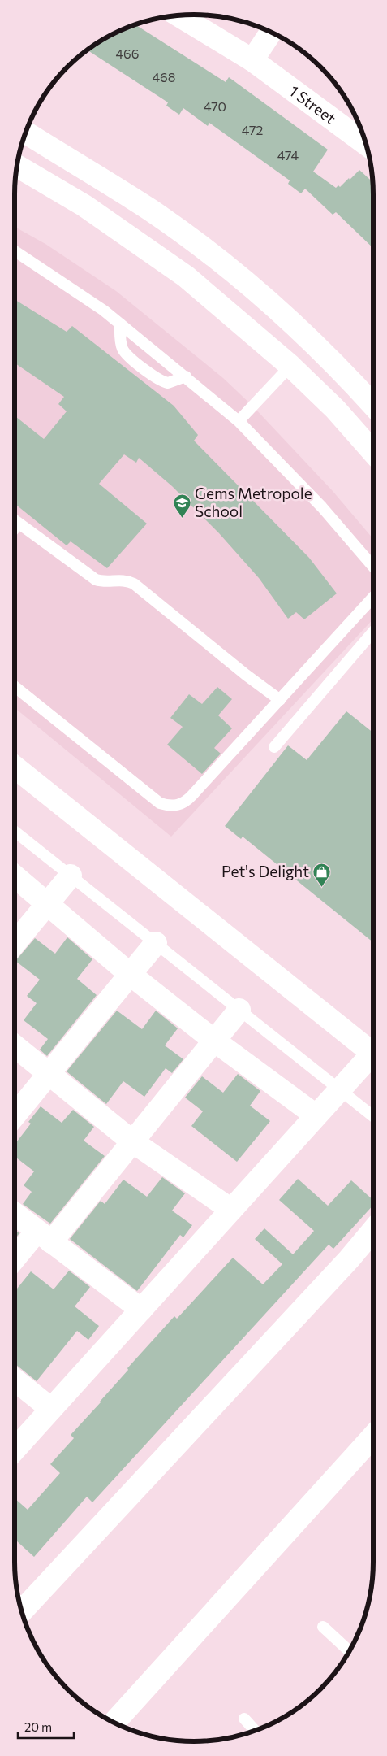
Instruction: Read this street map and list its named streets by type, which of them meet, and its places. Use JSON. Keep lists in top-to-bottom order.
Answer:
{
  "streets": {
    "street": ["1 Street"]
  },
  "places": {
    "school or university": ["Gems Metropole School"],
    "shop": ["Pet's Delight"]
  },
  "house_numbers": [
    "466",
    "468",
    "470",
    "472",
    "474"
  ],
  "scale_bar": "20 m"
}
